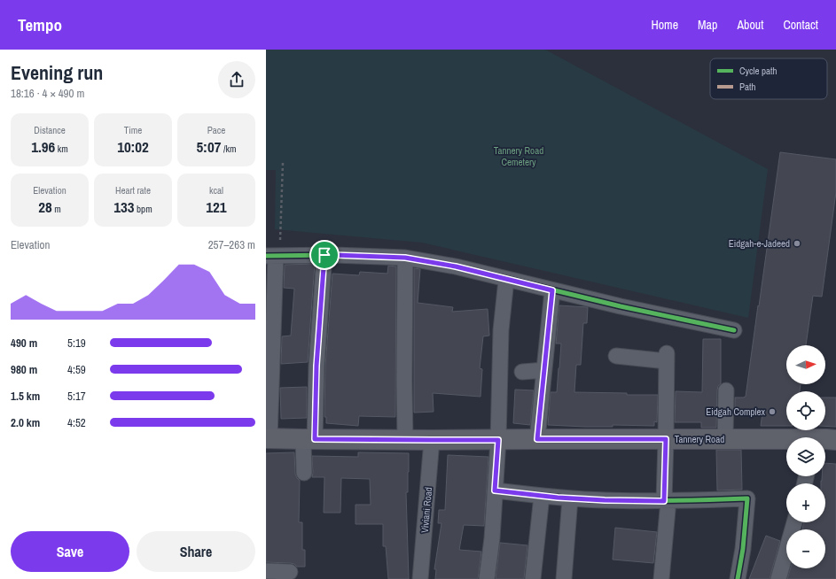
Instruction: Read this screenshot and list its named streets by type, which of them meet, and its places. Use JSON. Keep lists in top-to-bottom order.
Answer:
{
  "streets": {
    "main road": ["Tannery Road"],
    "street": ["Viviani Road"]
  },
  "crossings": [
    ["Tannery Road", "Viviani Road"]
  ],
  "parks": ["Tannery Road Cemetery"],
  "places": ["Eidgah-e-Jadeed", "Eidgah Complex"],
  "legend": ["Cycle path", "Path"],
  "north": "right",
  "page": {
    "header": "Tempo",
    "nav": [
      "Home",
      "Map",
      "About",
      "Contact"
    ],
    "heading": ["Evening run", "18:16 · 4 × 490 m"],
    "stats": [
      ["Distance", "1.96 km"],
      ["Time", "10:02"],
      ["Pace", "5:07 /km"],
      ["Elevation", "28 m"],
      ["Heart rate", "133 bpm"],
      ["kcal", "121"]
    ],
    "chart": ["Elevation", "257–263 m"],
    "list": [
      {
        "name": "490 m",
        "note": "5:19"
      },
      {
        "name": "980 m",
        "note": "4:59"
      },
      {
        "name": "1.5 km",
        "note": "5:17"
      },
      {
        "name": "2.0 km",
        "note": "4:52"
      }
    ],
    "map_buttons": ["+", "−"],
    "buttons": ["Save", "Share"]
  }
}
